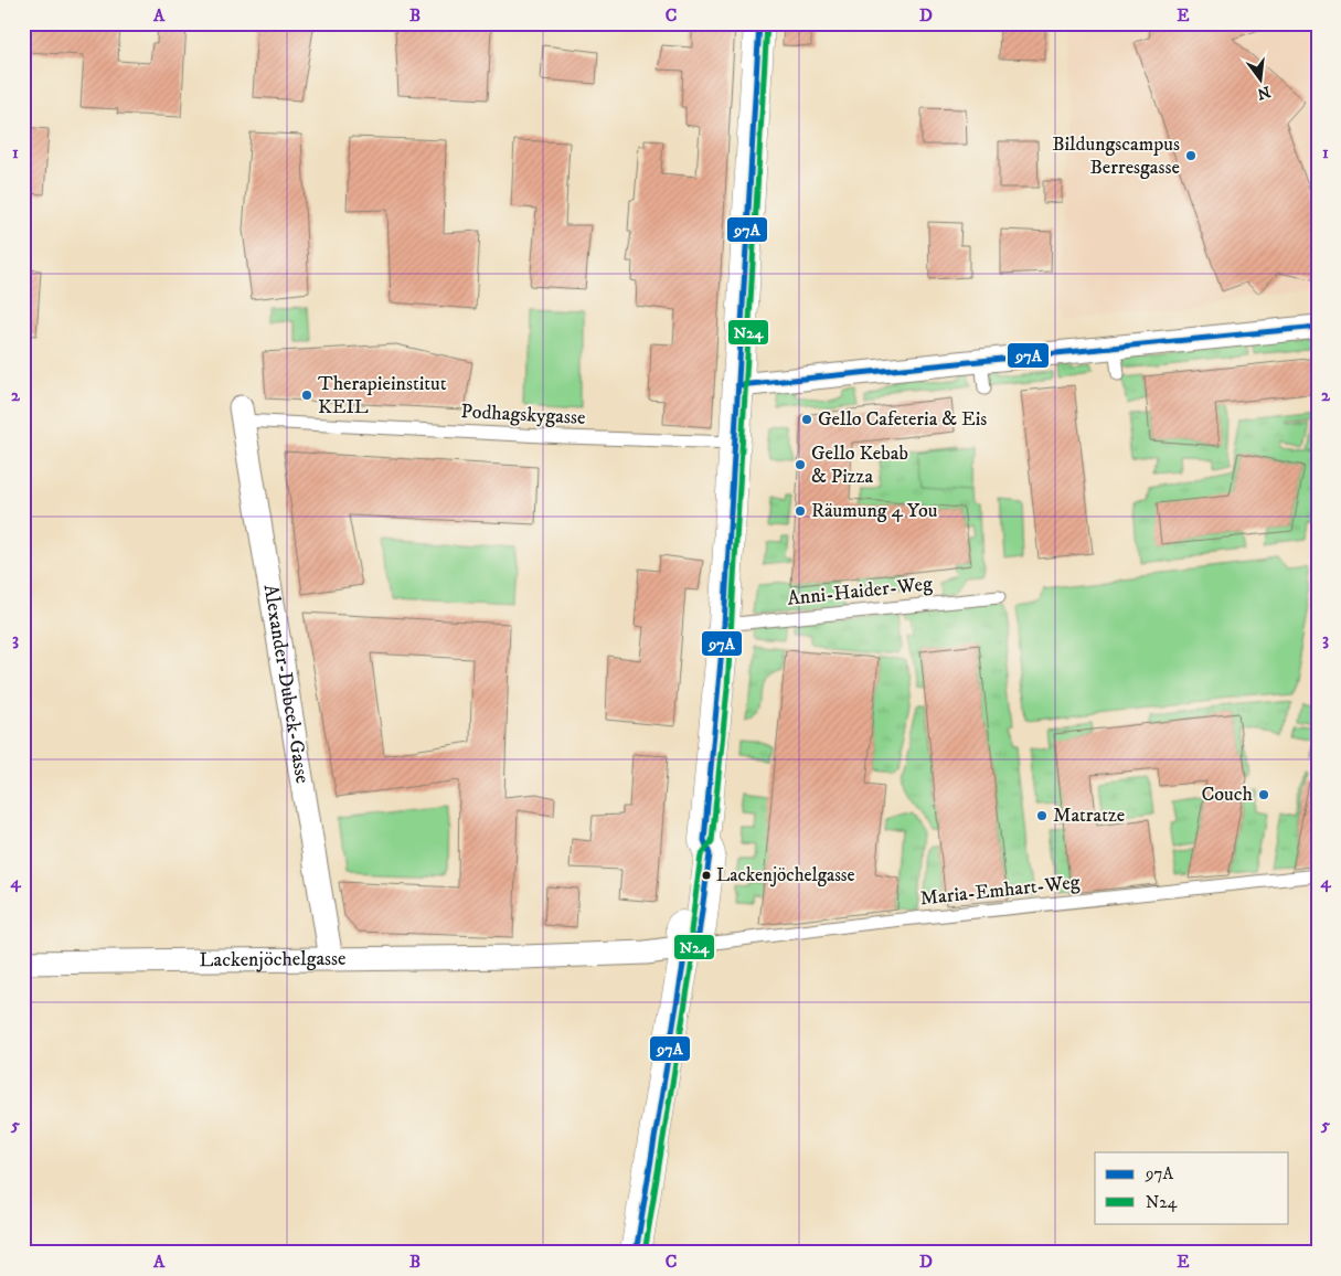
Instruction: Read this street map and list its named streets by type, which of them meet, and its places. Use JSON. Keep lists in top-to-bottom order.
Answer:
{
  "streets": {
    "street": ["Alexander-Dubcek-Gasse", "Lackenjöchelgasse"],
    "lane": ["Podhagskygasse", "Anni-Haider-Weg", "Maria-Emhart-Weg"]
  },
  "crossings": [
    ["Podhagskygasse", "Alexander-Dubcek-Gasse"],
    ["Alexander-Dubcek-Gasse", "Lackenjöchelgasse"],
    ["Maria-Emhart-Weg", "Lackenjöchelgasse"]
  ],
  "places": [
    "Bildungscampus Berresgasse",
    "Therapieinstitut KEIL",
    "Gello Cafeteria & Eis",
    "Gello Kebab & Pizza",
    "Räumung 4 You",
    "Couch",
    "Matratze",
    "Lackenjöchelgasse"
  ],
  "lines": ["transit line 97A", "transit line N24"],
  "legend": ["97A", "N24"],
  "north": "bottom",
  "grid": {
    "columns": [
      "A",
      "B",
      "C",
      "D",
      "E"
    ],
    "rows": [
      "1",
      "2",
      "3",
      "4",
      "5"
    ]
  }
}
